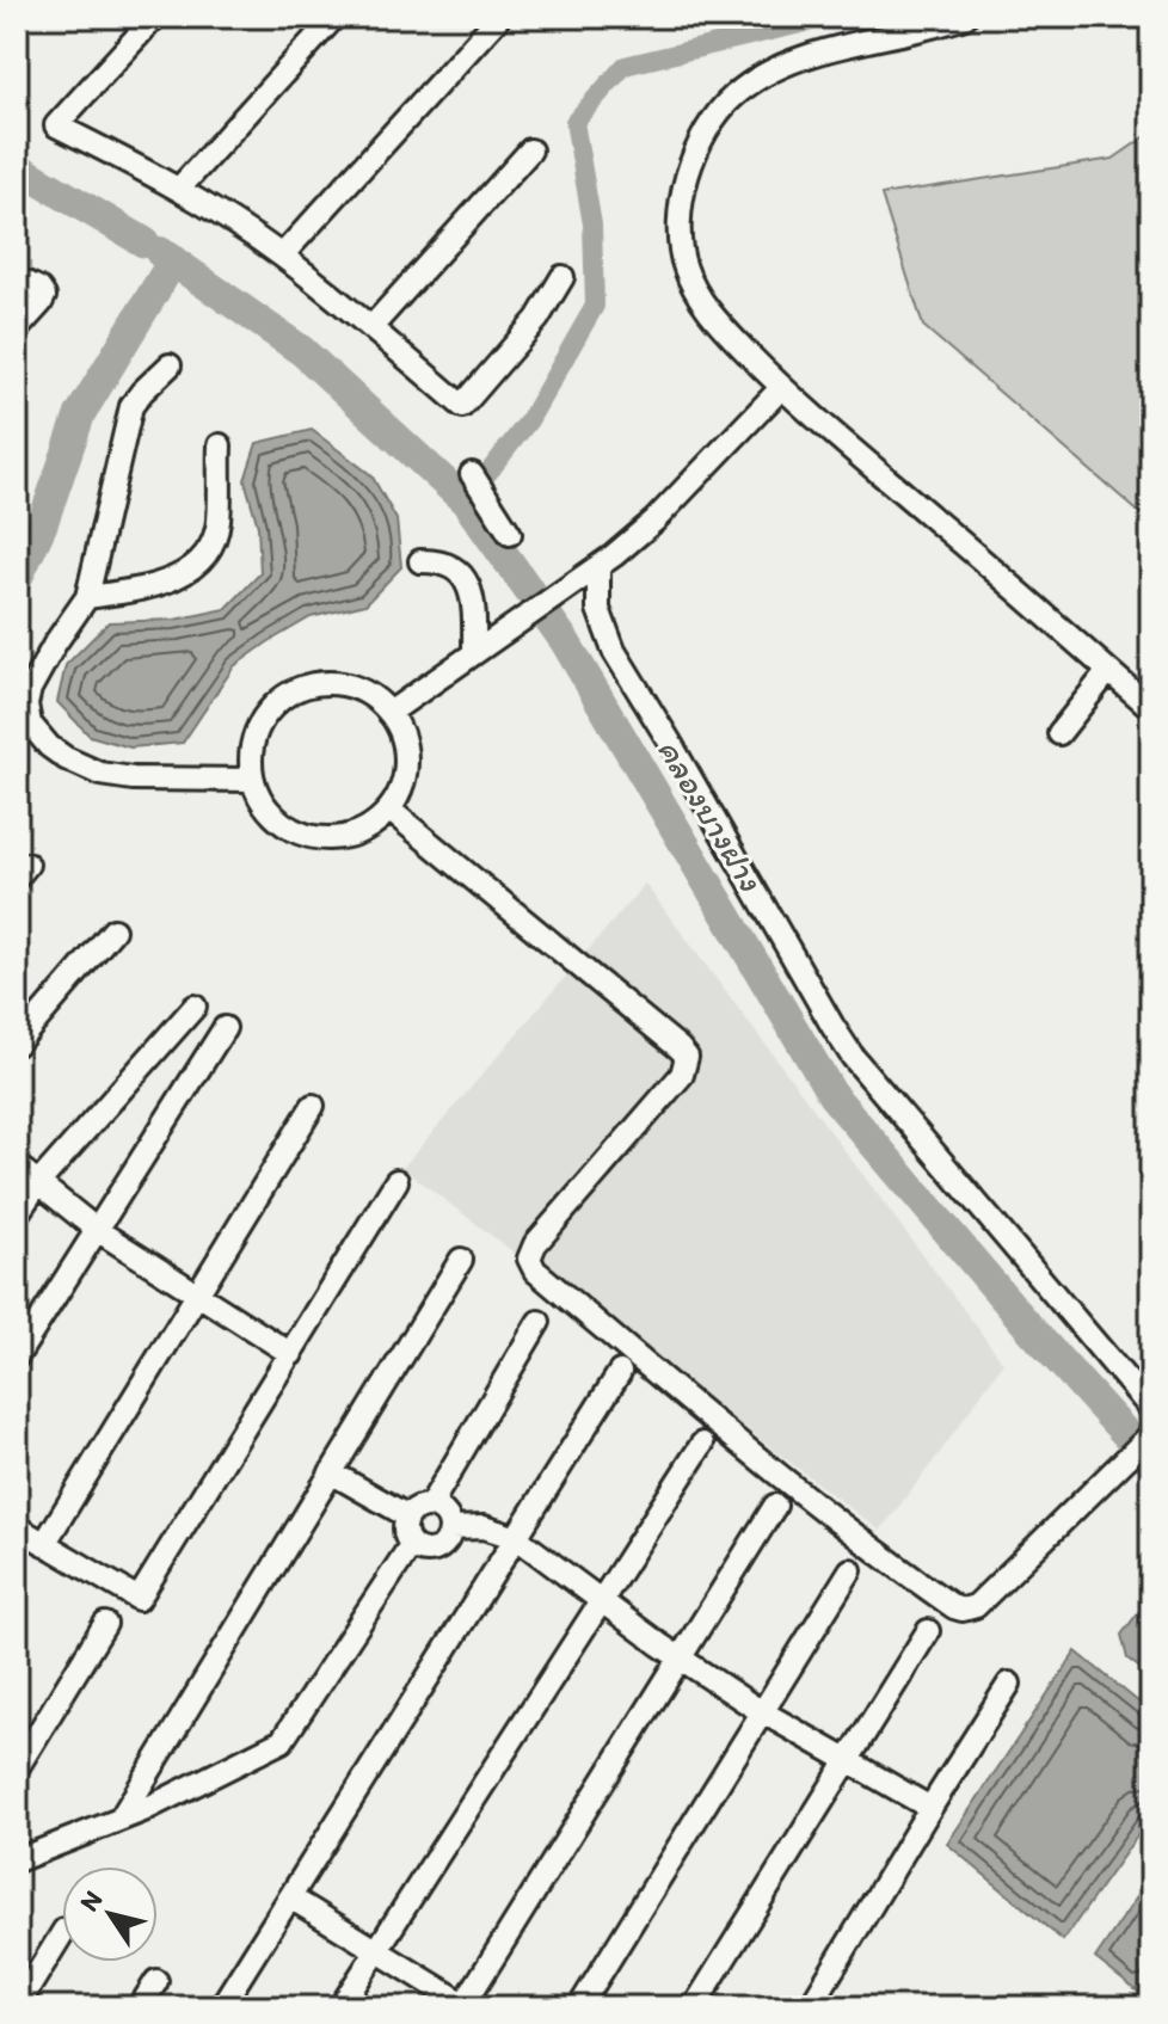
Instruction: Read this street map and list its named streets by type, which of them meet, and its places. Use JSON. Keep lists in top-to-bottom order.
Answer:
{
  "water": ["คลองบางฝาง"],
  "north": "top left"
}
